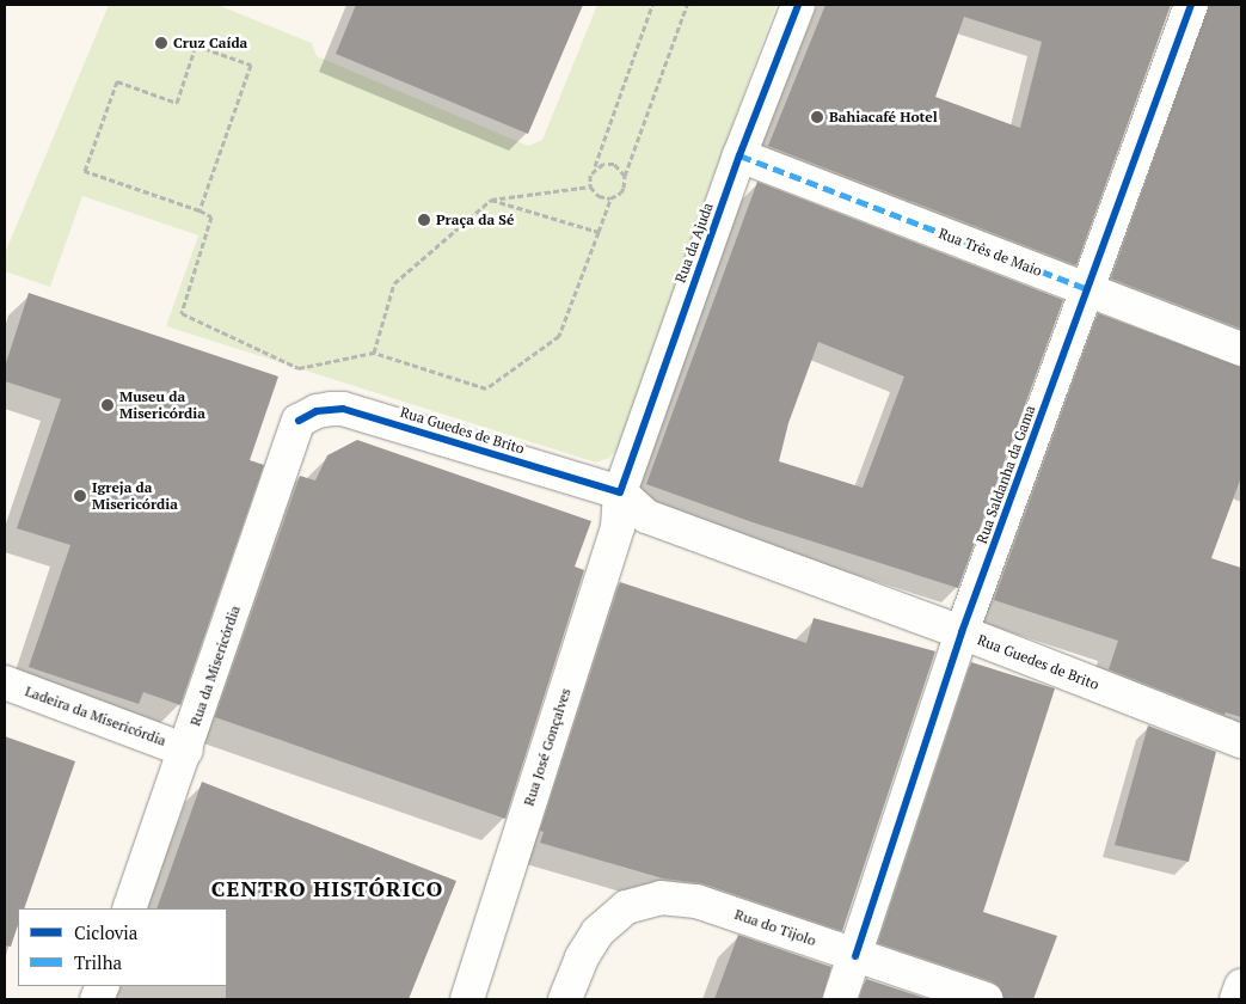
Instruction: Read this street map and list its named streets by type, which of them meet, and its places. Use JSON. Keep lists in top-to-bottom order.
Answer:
{
  "streets": {
    "street": [
      "Rua da Ajuda",
      "Rua Três de Maio",
      "Rua Guedes de Brito",
      "Rua Saldanha da Gama",
      "Rua da Misericórdia",
      "Ladeira da Misericórdia",
      "Rua José Gonçalves",
      "Rua do Tijolo"
    ]
  },
  "crossings": [
    ["Rua da Ajuda", "Rua Três de Maio"],
    ["Rua da Ajuda", "Rua Guedes de Brito"],
    ["Rua da Ajuda", "Rua José Gonçalves"],
    ["Rua Três de Maio", "Rua Saldanha da Gama"],
    ["Rua Guedes de Brito", "Rua Saldanha da Gama"],
    ["Rua Guedes de Brito", "Rua da Misericórdia"],
    ["Rua Guedes de Brito", "Rua José Gonçalves"],
    ["Rua Saldanha da Gama", "Rua do Tijolo"],
    ["Rua da Misericórdia", "Ladeira da Misericórdia"]
  ],
  "districts": ["CENTRO HISTÓRICO"],
  "places": [
    "Cruz Caída",
    "Bahiacafé Hotel",
    "Praça da Sé",
    "Museu da Misericórdia",
    "Igreja da Misericórdia"
  ],
  "legend": ["Ciclovia", "Trilha"]
}
